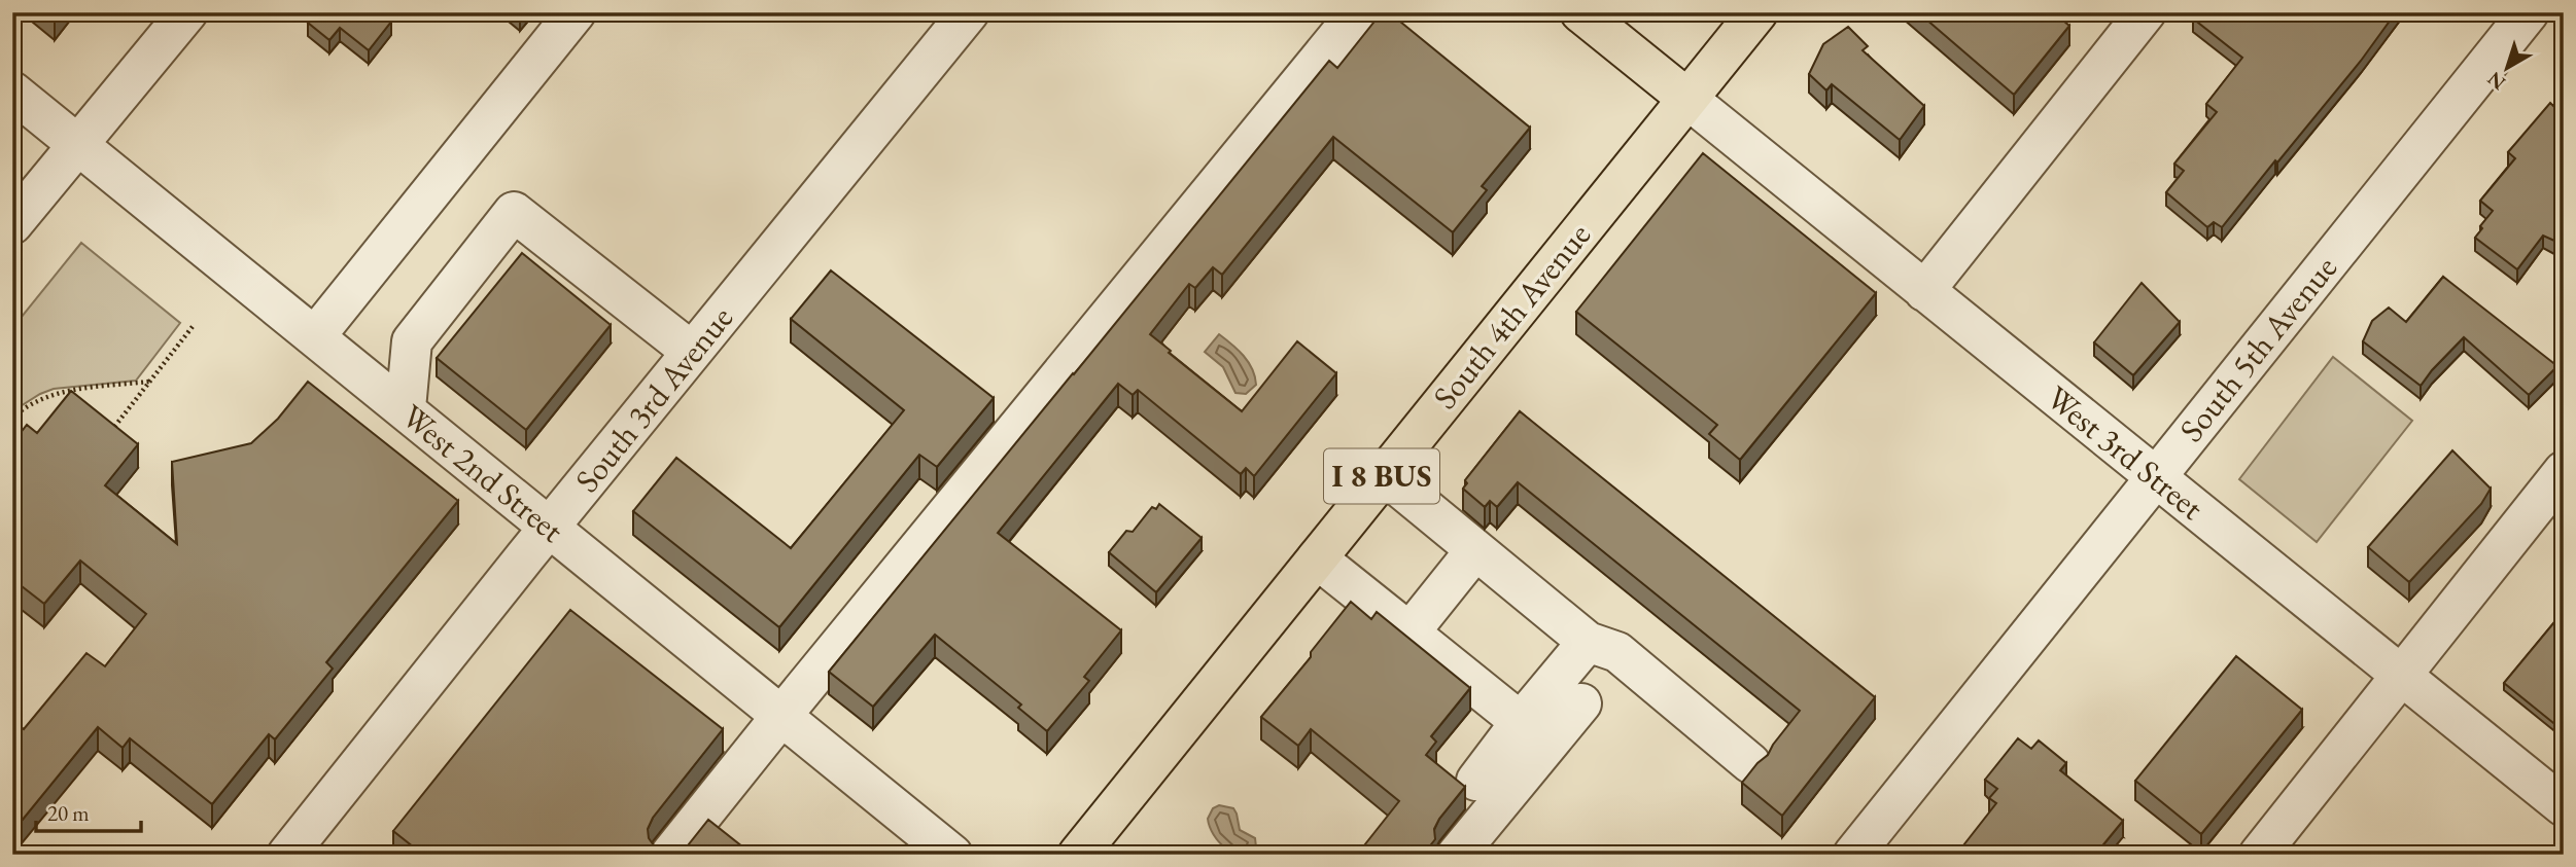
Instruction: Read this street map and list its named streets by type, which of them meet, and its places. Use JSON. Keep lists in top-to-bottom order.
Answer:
{
  "streets": {
    "main road": ["South 4th Avenue", "I 8 BUS"],
    "street": [
      "South 5th Avenue",
      "South 3rd Avenue",
      "West 3rd Street",
      "West 2nd Street"
    ]
  },
  "crossings": [
    ["South 4th Avenue", "West 3rd Street"],
    ["South 5th Avenue", "West 3rd Street"],
    ["South 3rd Avenue", "West 2nd Street"]
  ],
  "scale_bar": "20 m",
  "north": "bottom left"
}
